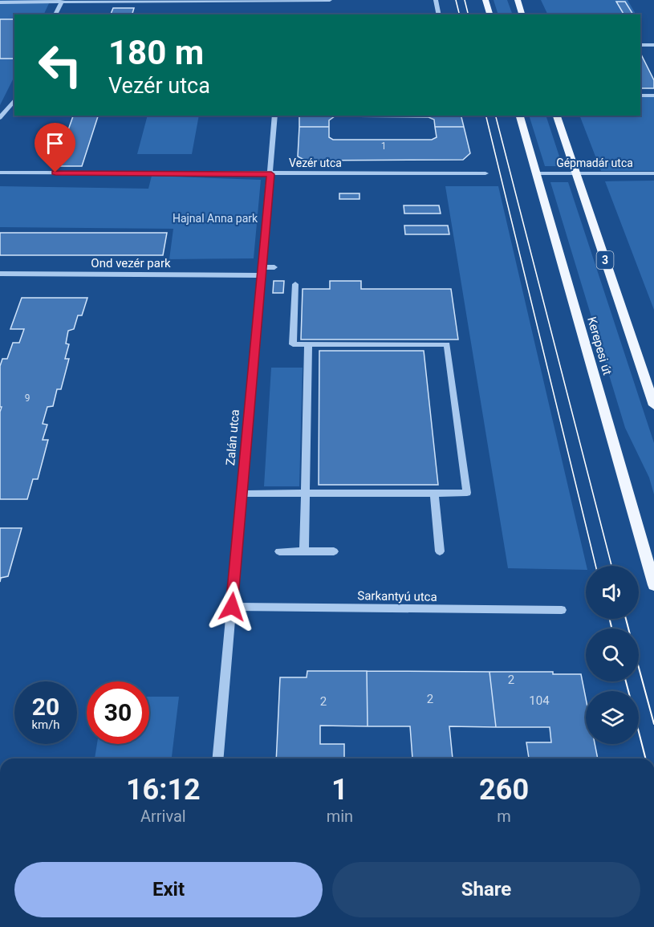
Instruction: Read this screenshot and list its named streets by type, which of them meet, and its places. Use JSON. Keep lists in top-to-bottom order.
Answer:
{
  "streets": {
    "main road": ["3", "Kerepesi út"],
    "street": [
      "Vezér utca",
      "Gépmadár utca",
      "Ond vezér park",
      "Zalán utca",
      "Sarkantyú utca"
    ]
  },
  "crossings": [
    ["Vezér utca", "Zalán utca"],
    ["Gépmadár utca", "3"],
    ["Gépmadár utca", "Kerepesi út"],
    ["Ond vezér park", "Zalán utca"],
    ["Zalán utca", "Sarkantyú utca"]
  ],
  "parks": ["Hajnal Anna park"],
  "house_numbers": [
    "1",
    "9",
    "2",
    "2",
    "104",
    "2"
  ],
  "page": {
    "turn": ["180 m", "Vezér utca"],
    "speed": "20 km/h",
    "limit": "30",
    "eta": [
      "16:12",
      "Arrival",
      "1",
      "min",
      "260",
      "m"
    ],
    "buttons": ["Exit", "Share"]
  }
}
